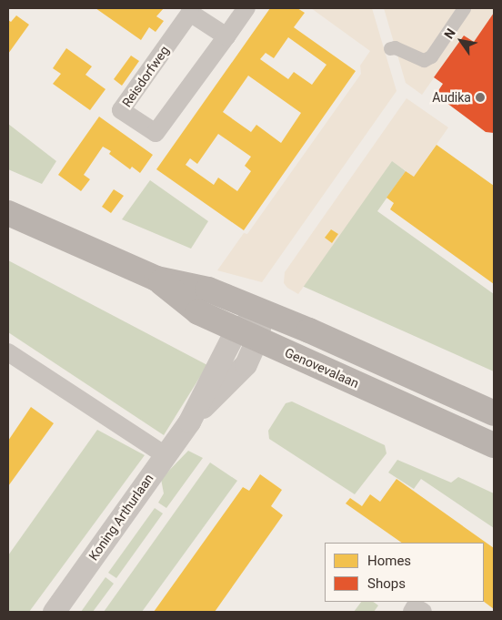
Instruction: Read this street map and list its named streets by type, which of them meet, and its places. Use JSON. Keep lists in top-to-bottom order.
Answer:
{
  "streets": {
    "main road": ["Genovevalaan"],
    "street": ["Reisdorfweg", "Koning Arthurlaan"]
  },
  "crossings": [
    ["Genovevalaan", "Koning Arthurlaan"]
  ],
  "places": ["Audika"],
  "legend": ["Homes", "Shops"],
  "north": "top left"
}
